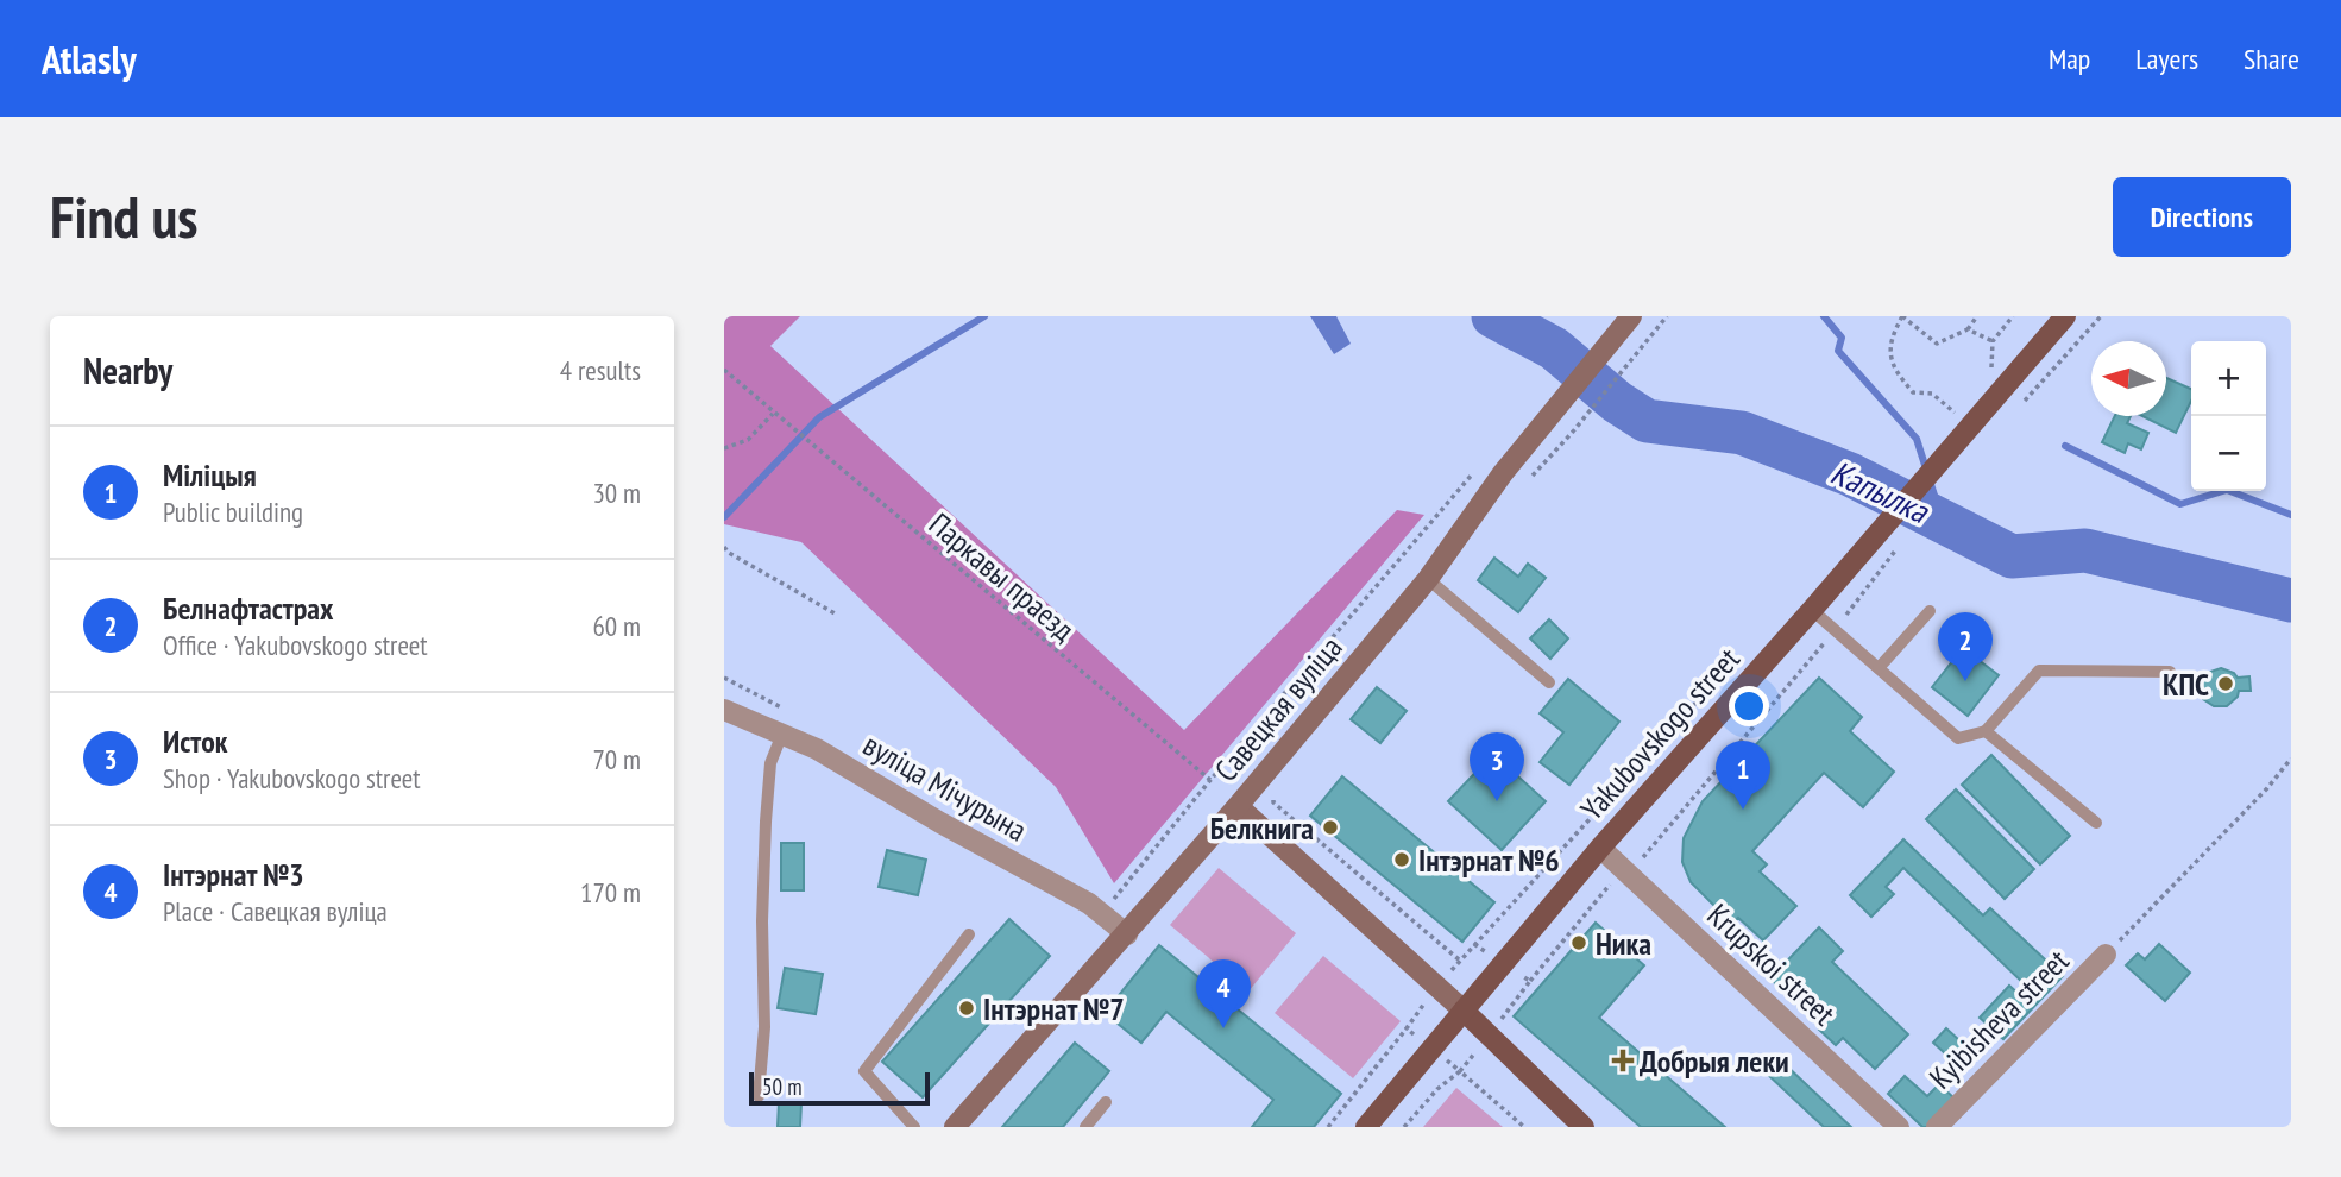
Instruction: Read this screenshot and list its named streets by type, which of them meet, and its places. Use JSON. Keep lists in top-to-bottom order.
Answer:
{
  "streets": {
    "main road": ["Савецкая вуліца", "Yakubovskogo street"],
    "street": ["вуліца Мічурына", "Krupskoi street", "Kyibisheva street"],
    "path": ["Паркавы праезд"]
  },
  "crossings": [
    ["Савецкая вуліца", "вуліца Мічурына"],
    ["Yakubovskogo street", "Krupskoi street"]
  ],
  "water": ["Капылка"],
  "places": {
    "other": [
      "КПС",
      "Белкнига",
      "Інтэрнат №6",
      "Ника",
      "Інтэрнат №7"
    ],
    "health": ["Добрыя леки"]
  },
  "scale_bar": "50 m",
  "north": "left",
  "page": {
    "header": "Atlasly",
    "nav": ["Map", "Layers", "Share"],
    "buttons": "Directions",
    "title": "Find us",
    "heading": ["Nearby", "4 results"],
    "map_buttons": ["+", "−"],
    "list": [
      {
        "mark": "1",
        "name": "Міліцыя",
        "note": "Public building",
        "value": "30 m"
      },
      {
        "mark": "2",
        "name": "Белнафтастрах",
        "note": "Office · Yakubovskogo street",
        "value": "60 m"
      },
      {
        "mark": "3",
        "name": "Исток",
        "note": "Shop · Yakubovskogo street",
        "value": "70 m"
      },
      {
        "mark": "4",
        "name": "Інтэрнат №3",
        "note": "Place · Савецкая вуліца",
        "value": "170 m"
      }
    ],
    "pins": [
      "2",
      "3",
      "1",
      "4"
    ],
    "scale": "50 m"
  }
}
